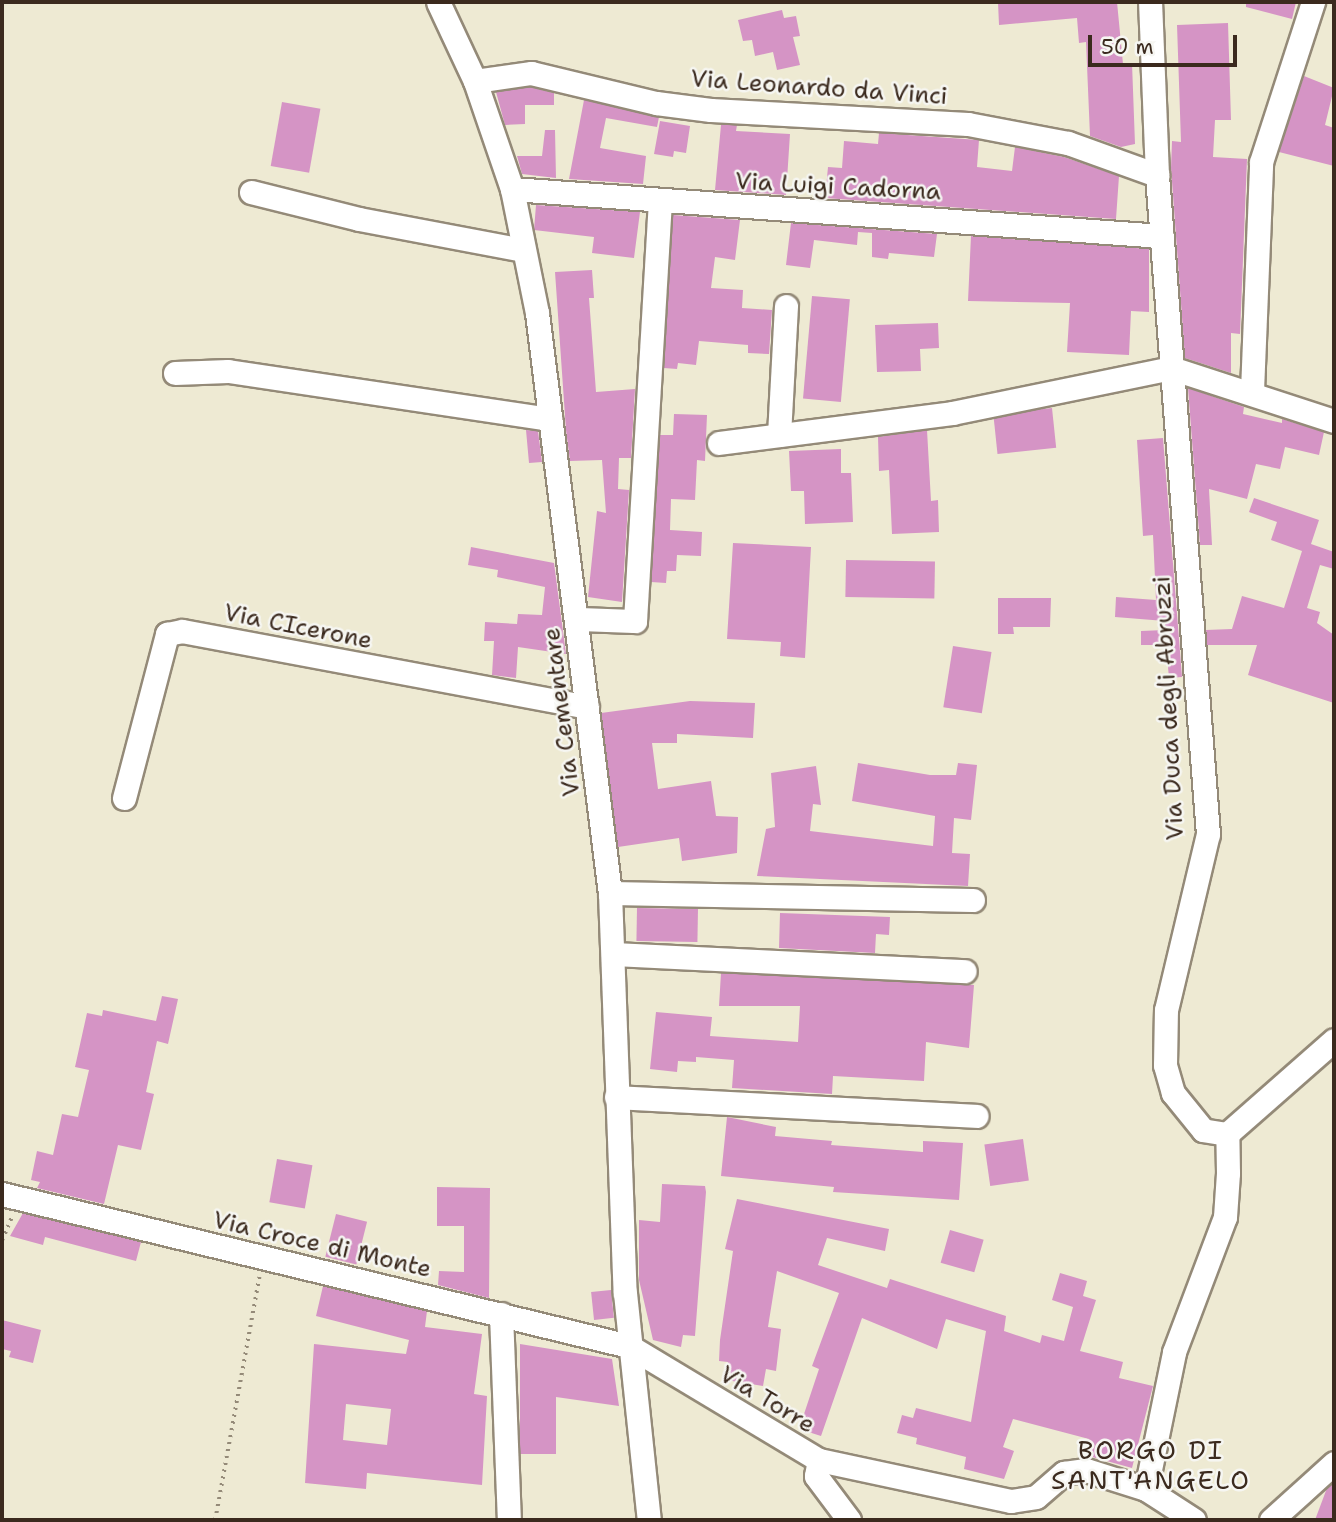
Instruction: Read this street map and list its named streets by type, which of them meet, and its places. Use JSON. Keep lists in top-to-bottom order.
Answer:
{
  "streets": {
    "street": [
      "Via Leonardo da Vinci",
      "Via Luigi Cadorna",
      "Via CIcerone",
      "Via Duca degli Abruzzi",
      "Via Cementare",
      "Via Croce di Monte",
      "Via Torre"
    ]
  },
  "crossings": [
    ["Via Leonardo da Vinci", "Via Duca degli Abruzzi"],
    ["Via Leonardo da Vinci", "Via Cementare"],
    ["Via Luigi Cadorna", "Via Duca degli Abruzzi"],
    ["Via Luigi Cadorna", "Via Cementare"],
    ["Via CIcerone", "Via Cementare"],
    ["Via Cementare", "Via Croce di Monte"],
    ["Via Cementare", "Via Torre"],
    ["Via Croce di Monte", "Via Torre"]
  ],
  "districts": ["BORGO DI SANT'ANGELO"],
  "scale_bar": "50 m"
}
